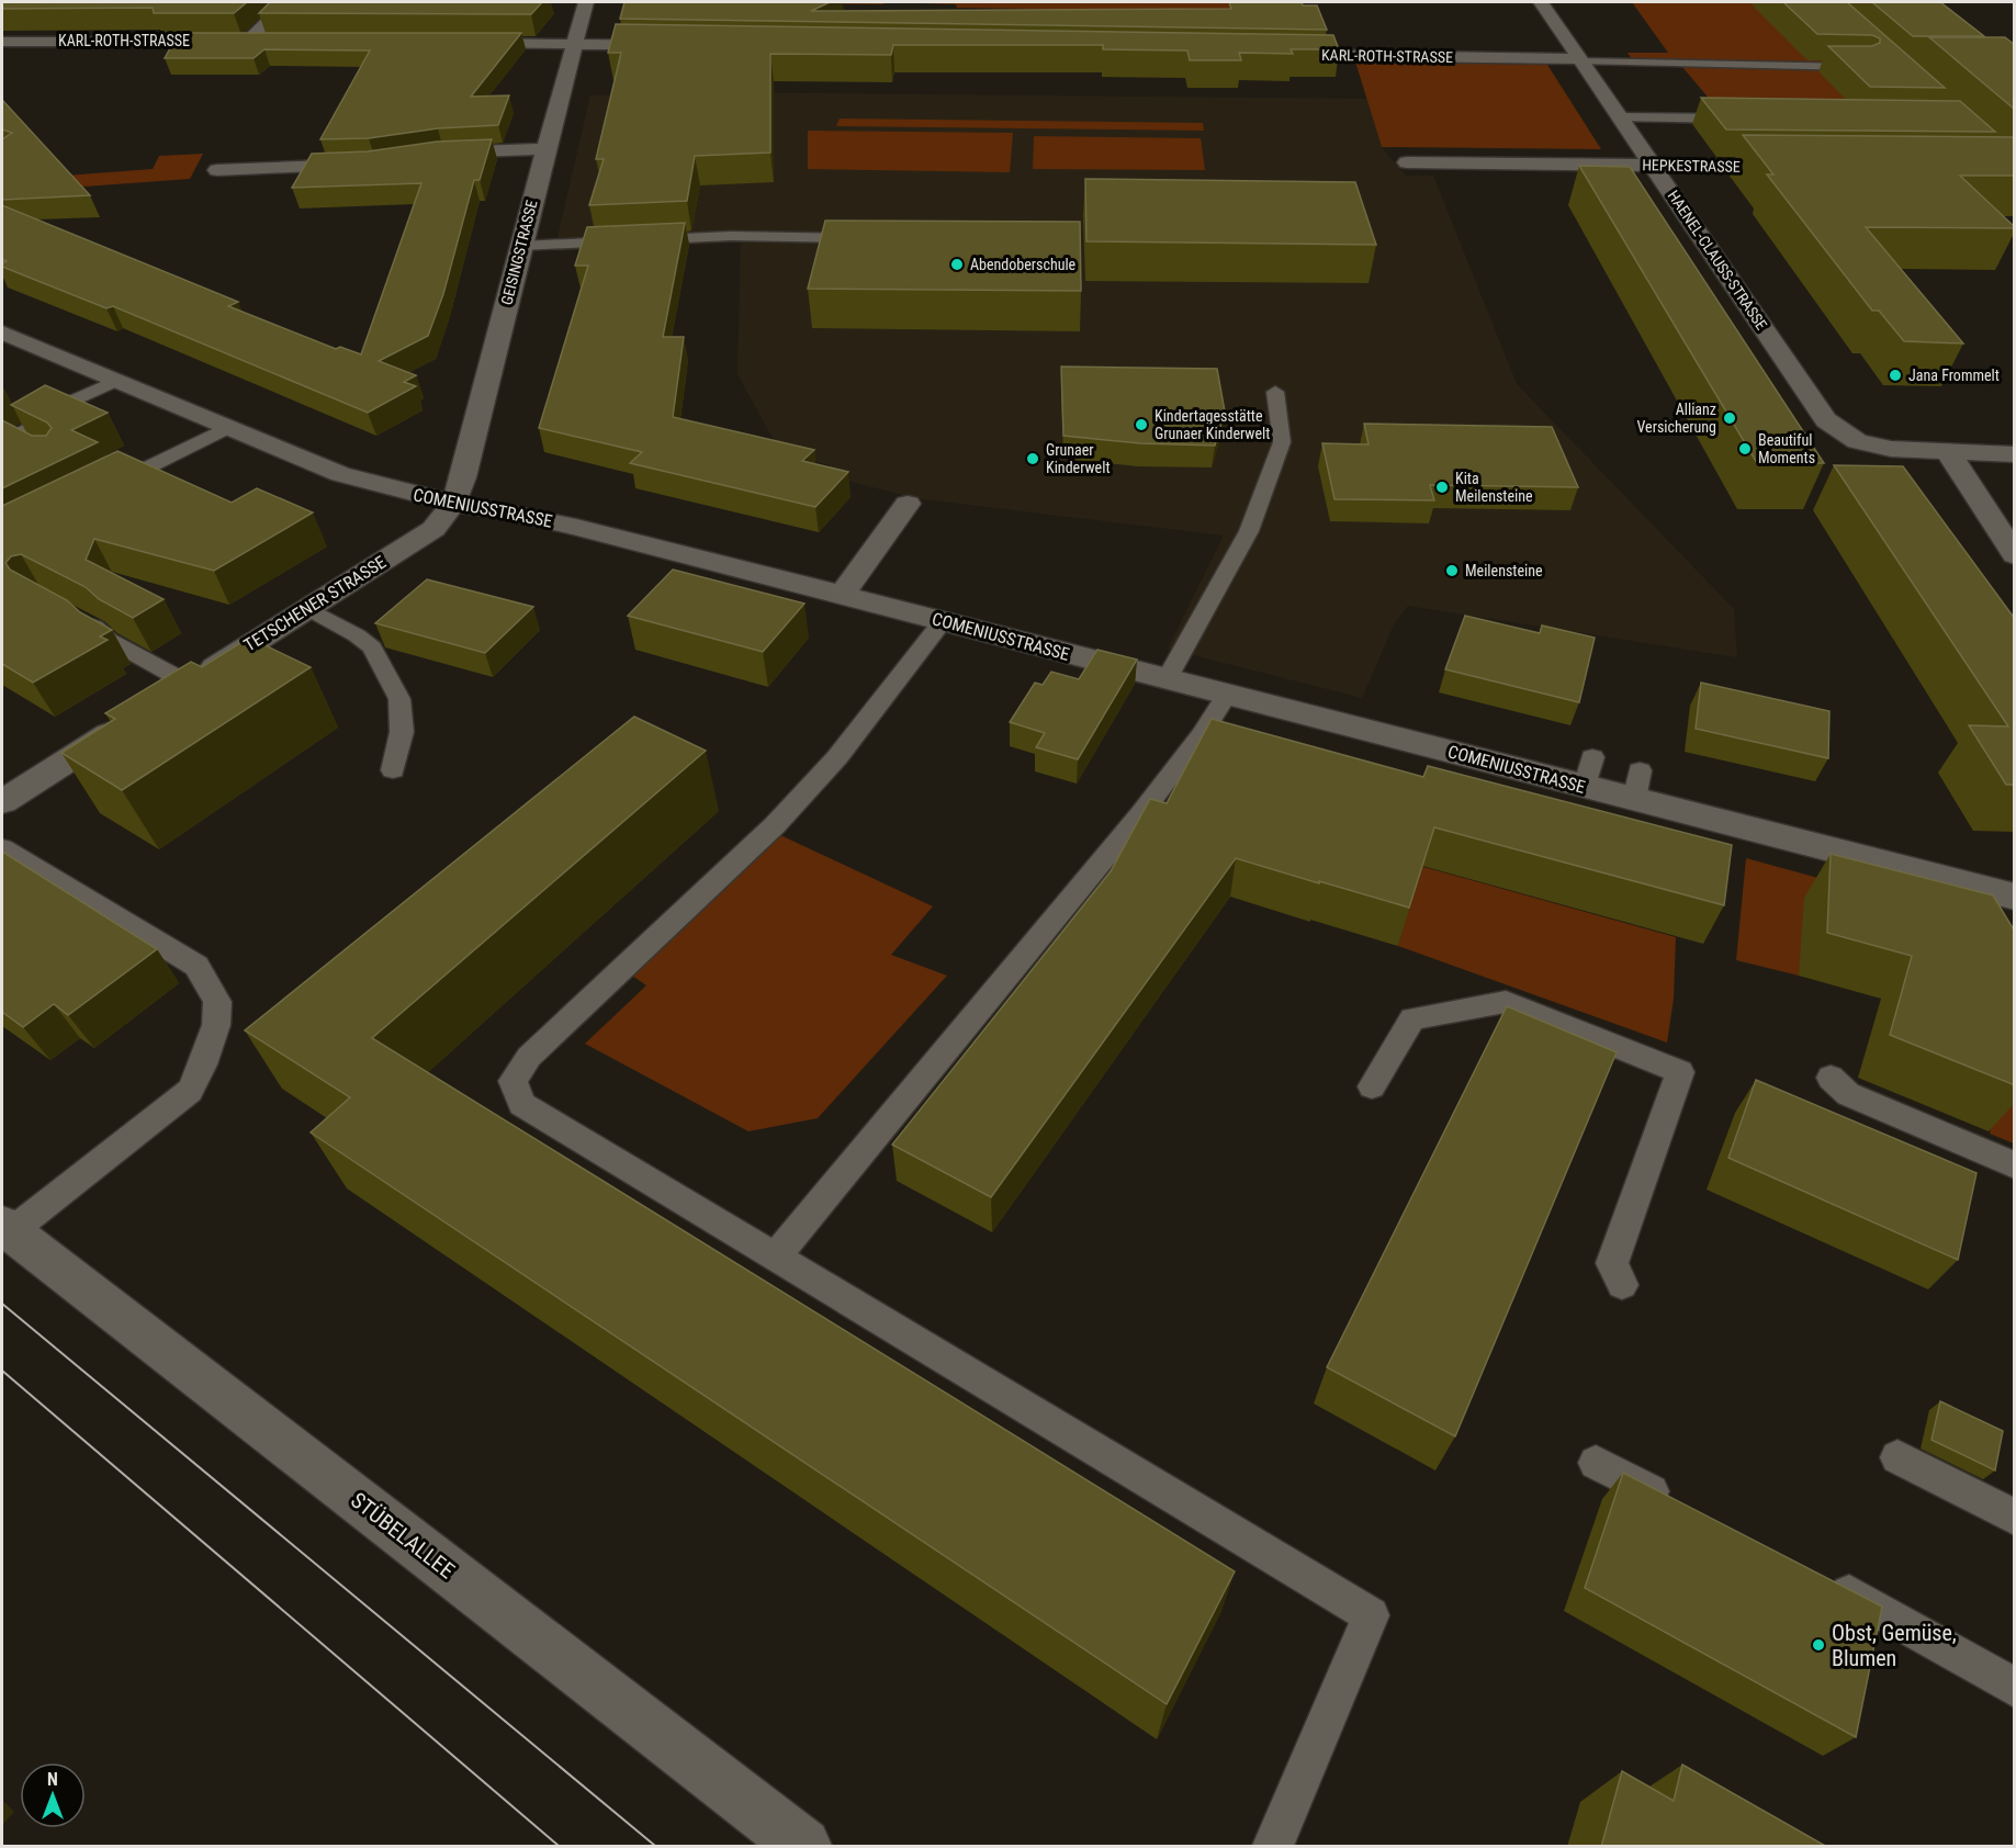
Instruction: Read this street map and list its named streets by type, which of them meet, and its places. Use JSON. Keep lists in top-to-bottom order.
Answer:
{
  "streets": {
    "street": [
      "KARL-ROTH-STRASSE",
      "HEPKESTRASSE",
      "GEISINGSTRASSE",
      "HAENEL-CLAUSS-STRASSE",
      "COMENIUSSTRASSE",
      "TETSCHENER STRASSE",
      "STÜBELALLEE"
    ]
  },
  "crossings": [
    ["KARL-ROTH-STRASSE", "HAENEL-CLAUSS-STRASSE"],
    ["HEPKESTRASSE", "HAENEL-CLAUSS-STRASSE"],
    ["GEISINGSTRASSE", "COMENIUSSTRASSE"],
    ["GEISINGSTRASSE", "TETSCHENER STRASSE"],
    ["COMENIUSSTRASSE", "TETSCHENER STRASSE"]
  ],
  "places": [
    "Abendoberschule",
    "Jana Frommelt",
    "Allianz Versicherung",
    "Kindertagesstätte Grunaer Kinderwelt",
    "Beautiful Moments",
    "Grunaer Kinderwelt",
    "Kita Meilensteine",
    "Meilensteine",
    "Obst, Gemüse, Blumen"
  ],
  "north": "top"
}
